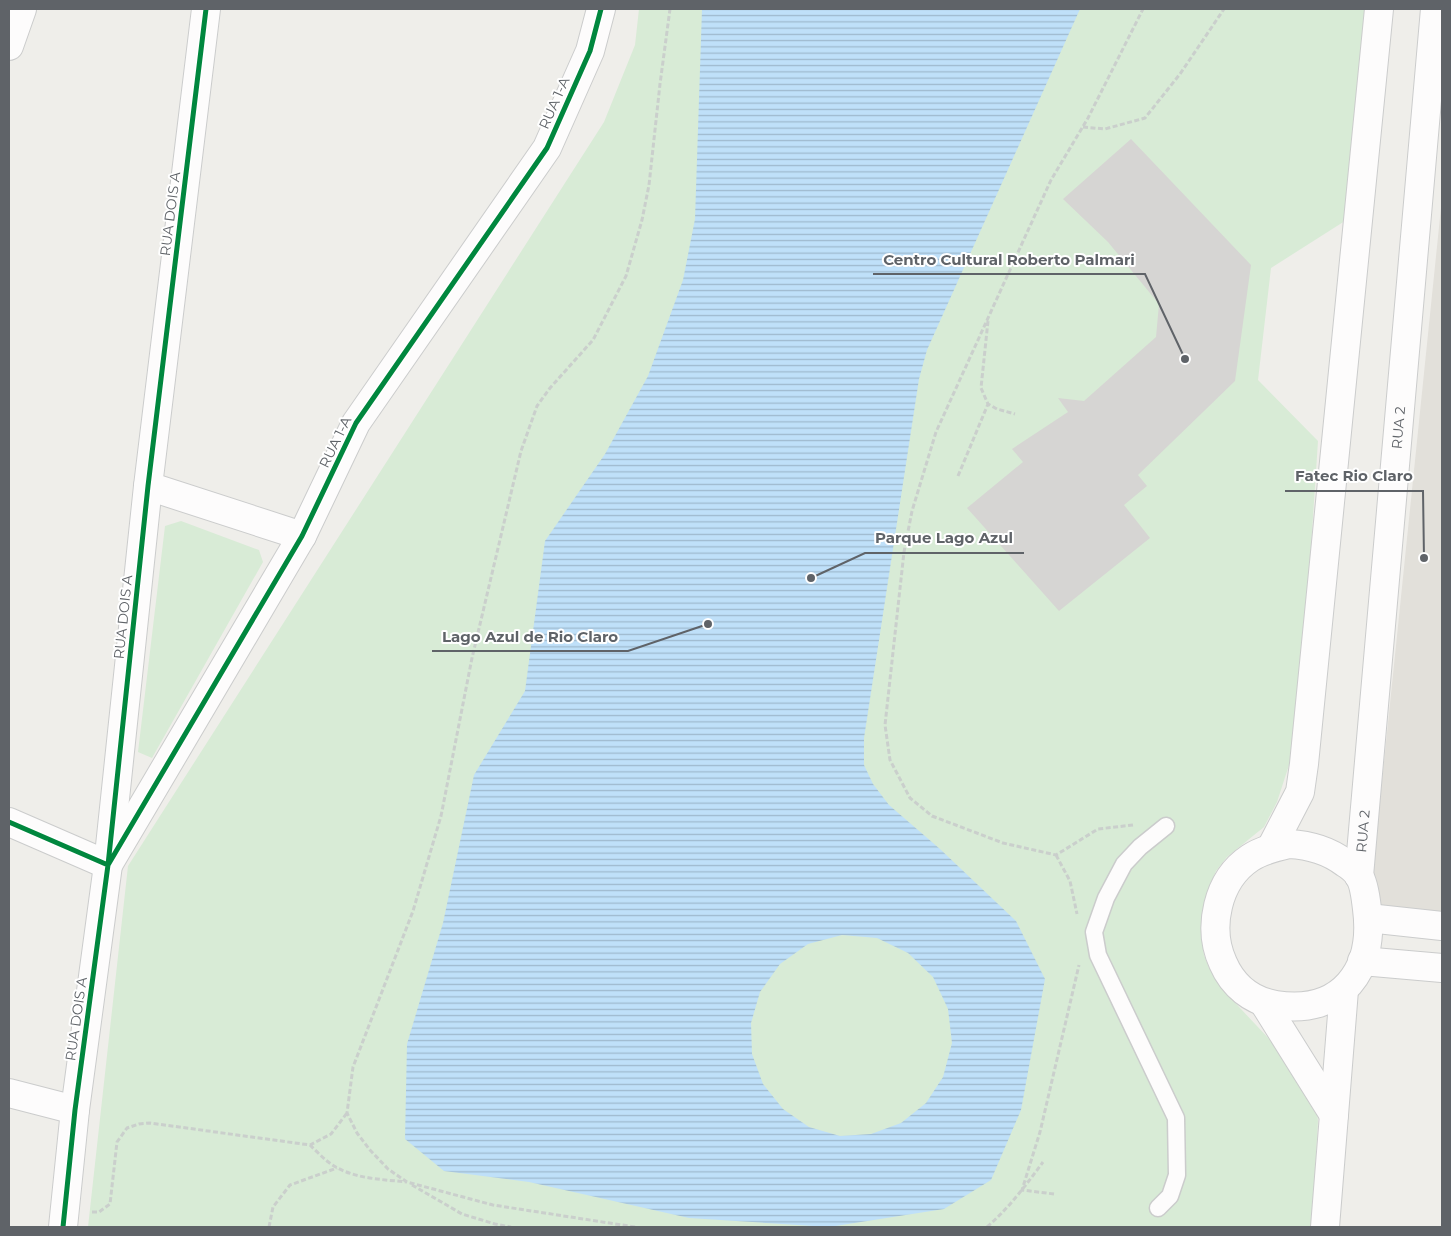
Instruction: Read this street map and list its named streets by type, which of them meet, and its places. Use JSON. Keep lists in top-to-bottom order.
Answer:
{
  "streets": {
    "street": ["RUA 1-A", "RUA DOIS A", "RUA 2"]
  },
  "crossings": [
    ["RUA 1-A", "RUA DOIS A"]
  ],
  "places": [
    "Centro Cultural Roberto Palmari",
    "Fatec Rio Claro",
    "Parque Lago Azul",
    "Lago Azul de Rio Claro"
  ]
}
